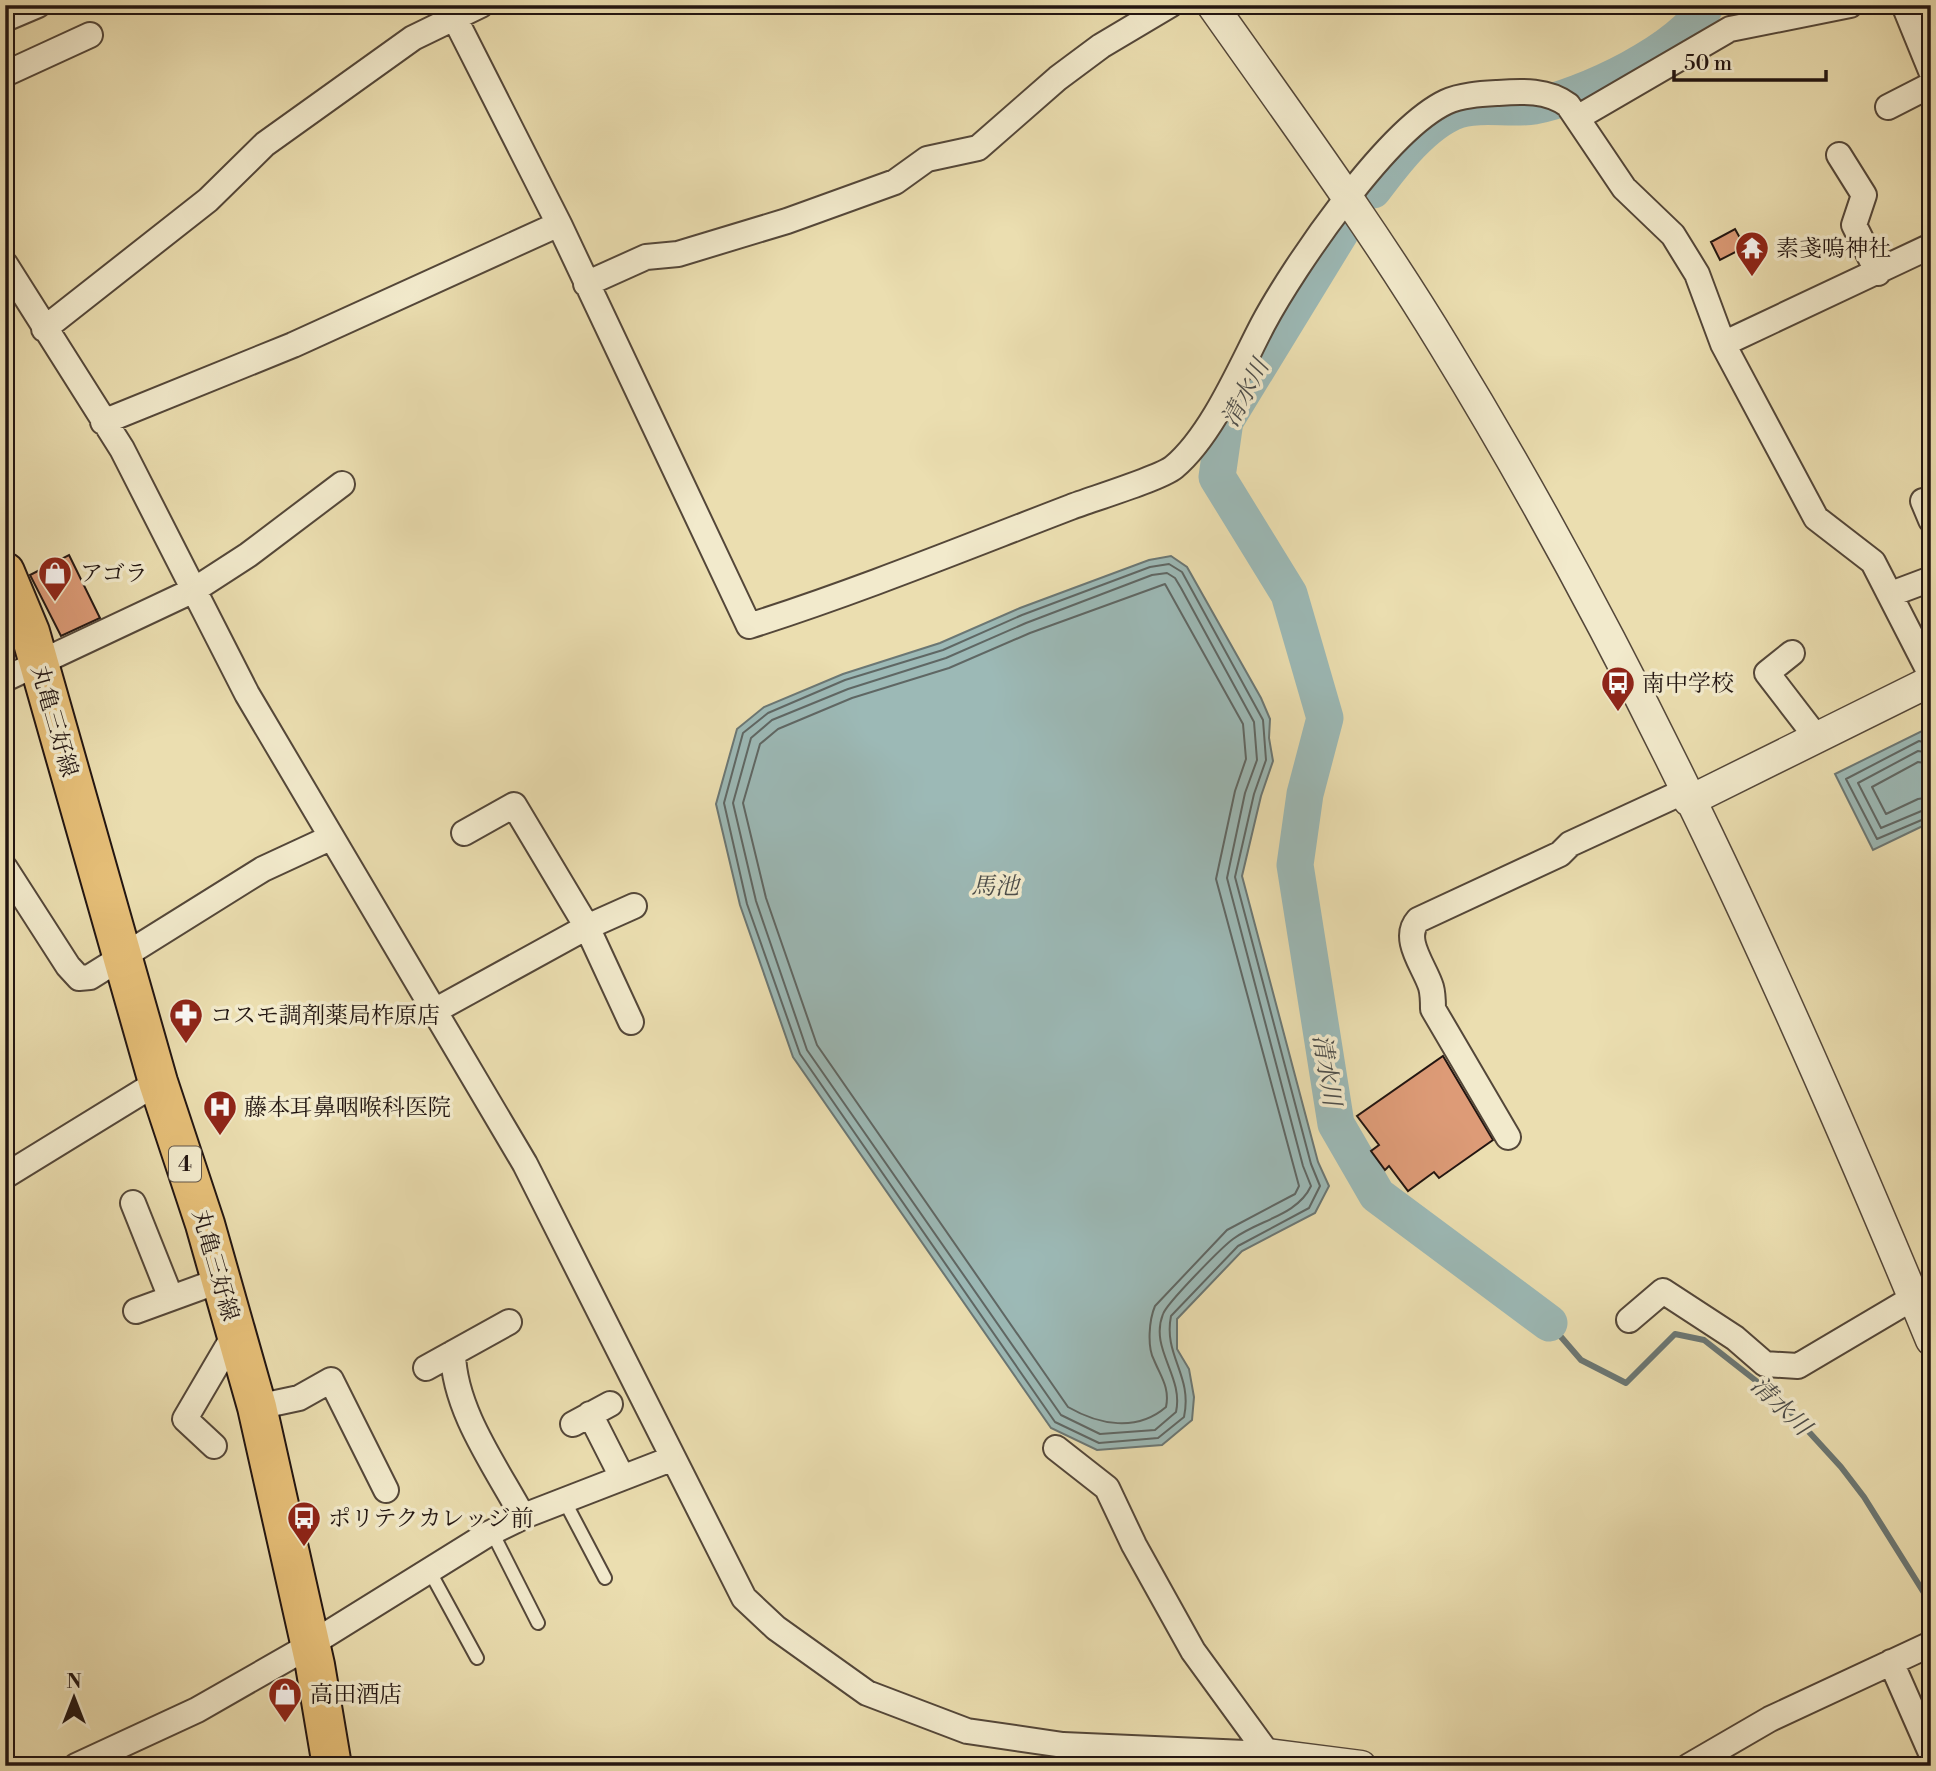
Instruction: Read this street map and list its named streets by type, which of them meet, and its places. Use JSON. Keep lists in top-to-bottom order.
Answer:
{
  "streets": {
    "main road": ["丸亀三好線", "4"]
  },
  "water": ["清水川", "馬池"],
  "places": {
    "temple": ["素戔嗚神社"],
    "shop": ["アゴラ", "高田酒店"],
    "bus stop": ["南中学校", "ポリテクカレッジ前"],
    "pharmacy": ["コスモ調剤薬局柞原店"],
    "hospital": ["藤本耳鼻咽喉科医院"]
  },
  "scale_bar": "50 m",
  "north": "top"
}
